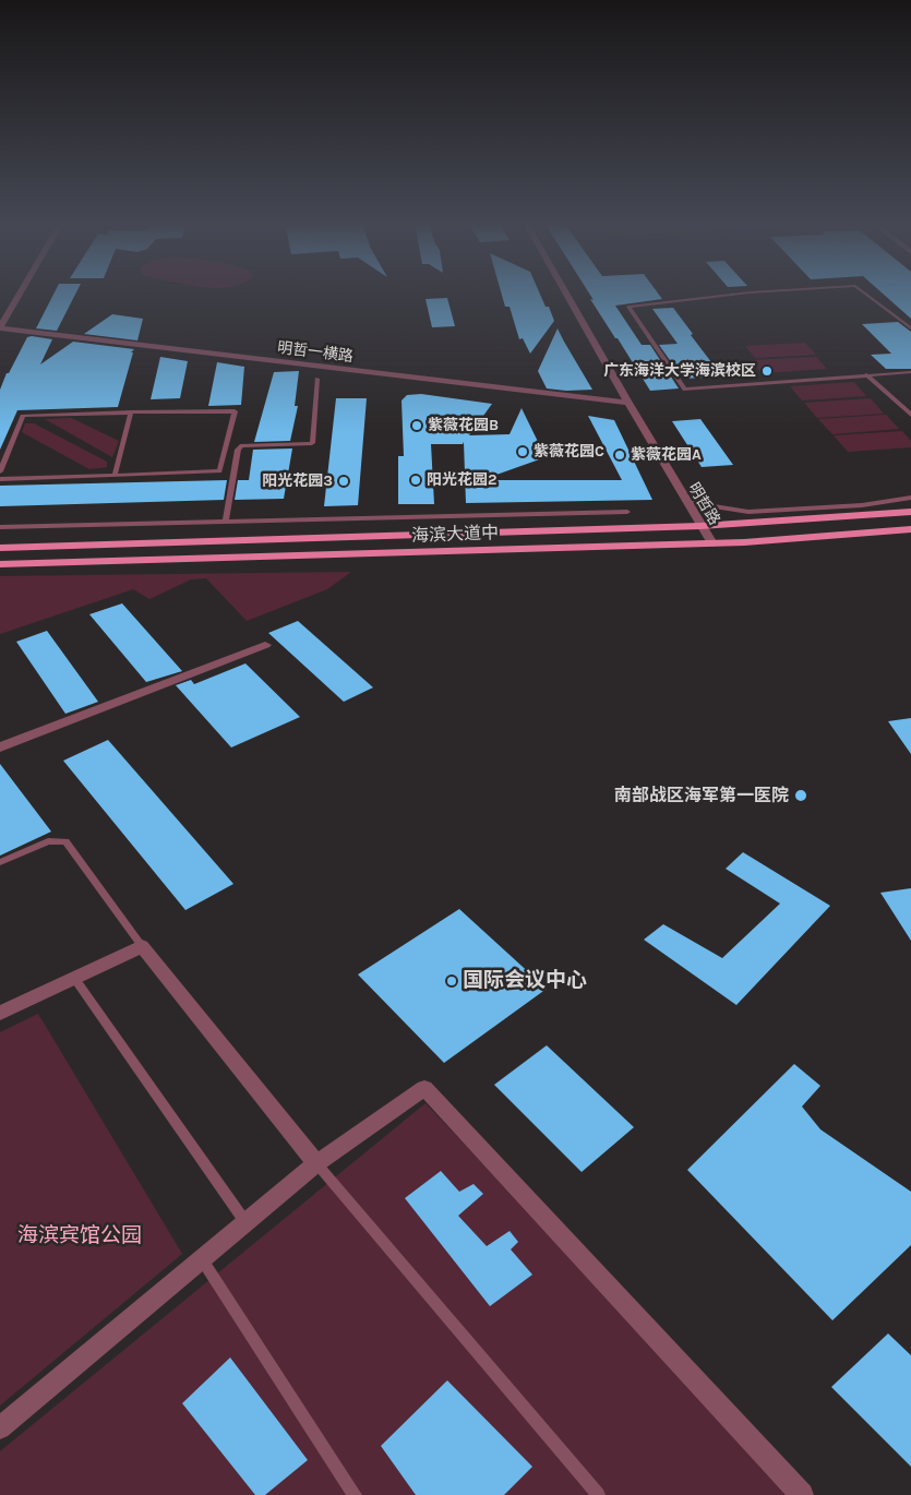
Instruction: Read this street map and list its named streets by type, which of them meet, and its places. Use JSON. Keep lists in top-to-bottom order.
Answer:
{
  "streets": {
    "main road": ["海滨大道中"],
    "street": ["明哲一横路", "明哲路"]
  },
  "crossings": [
    ["明哲一横路", "明哲路"],
    ["明哲路", "海滨大道中"]
  ],
  "parks": ["海滨宾馆公园"],
  "places": [
    "广东海洋大学海滨校区",
    "紫薇花园B",
    "紫薇花园C",
    "紫薇花园A",
    "阳光花园2",
    "阳光花园3",
    "南部战区海军第一医院",
    "国际会议中心"
  ]
}
